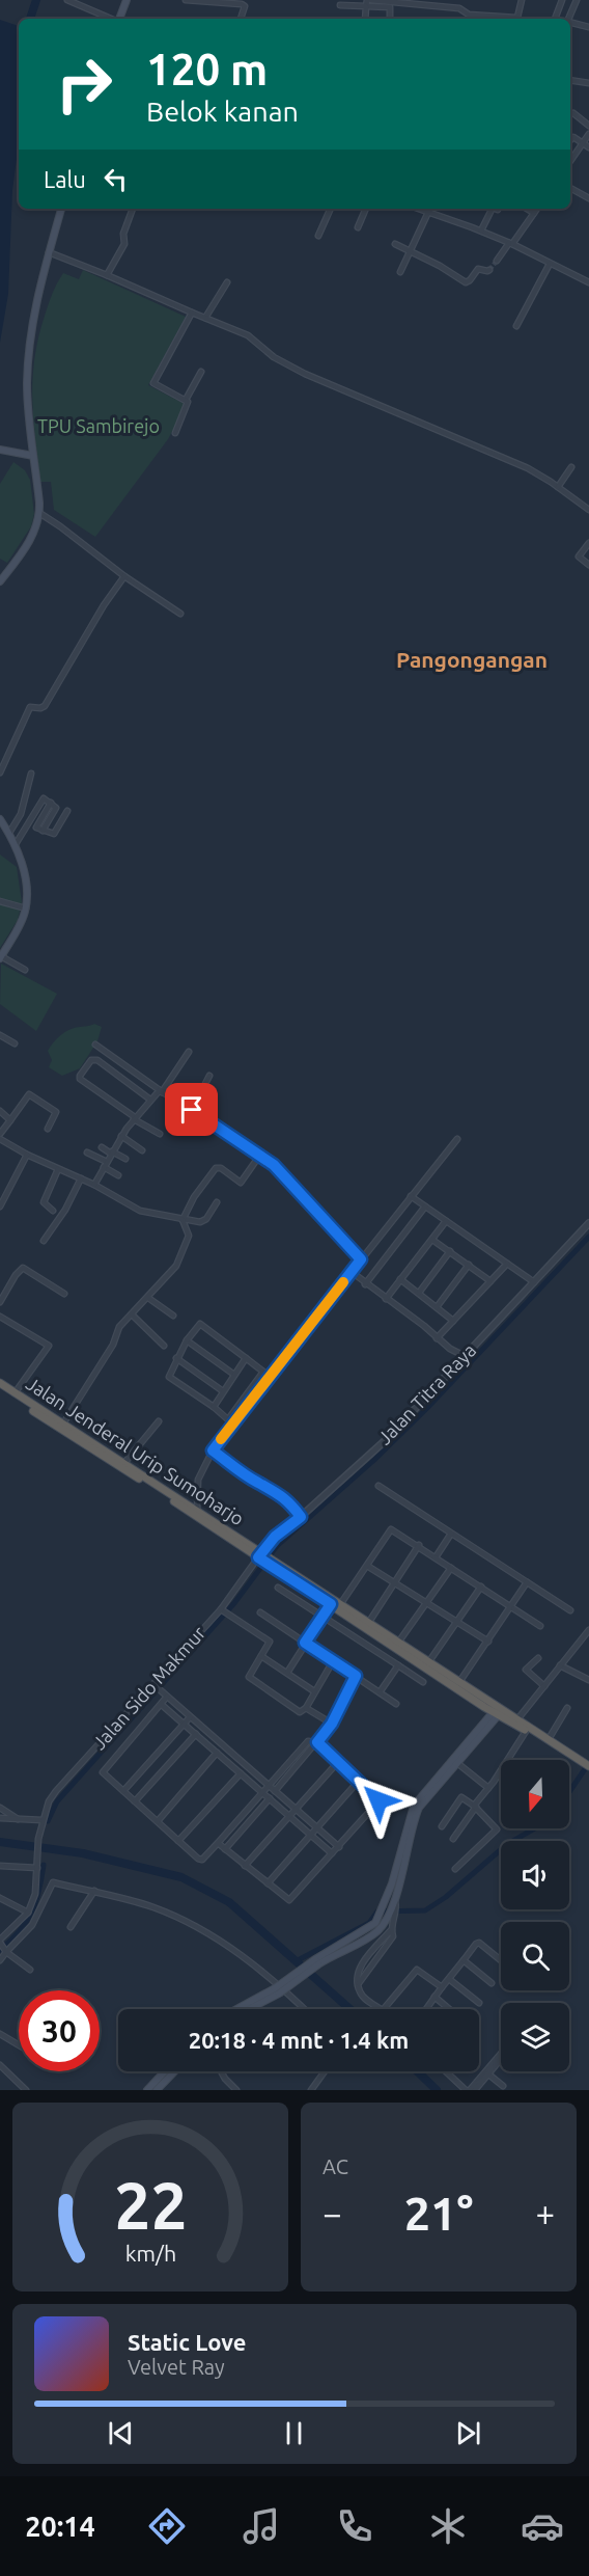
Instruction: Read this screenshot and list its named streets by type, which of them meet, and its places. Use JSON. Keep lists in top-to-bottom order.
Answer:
{
  "streets": {
    "highway": ["Jalan Jenderal Urip Sumoharjo"],
    "street": ["Jalan Titra Raya", "Jalan Sido Makmur"]
  },
  "crossings": [
    ["Jalan Titra Raya", "Jalan Jenderal Urip Sumoharjo"],
    ["Jalan Titra Raya", "Jalan Sido Makmur"],
    ["Jalan Jenderal Urip Sumoharjo", "Jalan Sido Makmur"]
  ],
  "districts": ["Pangongangan"],
  "parks": ["TPU Sambirejo"],
  "north": "bottom",
  "page": {
    "turn": ["120 m", "Belok kanan"],
    "then": "Lalu",
    "limit": "30",
    "trip": "20:18 · 4 mnt · 1.4 km",
    "tile": "AC",
    "heat": ["−", "21°", "+"],
    "song": ["Static Love", "Velvet Ray"],
    "tabs": "20:14",
    "gauge": ["22", "km/h"]
  }
}
